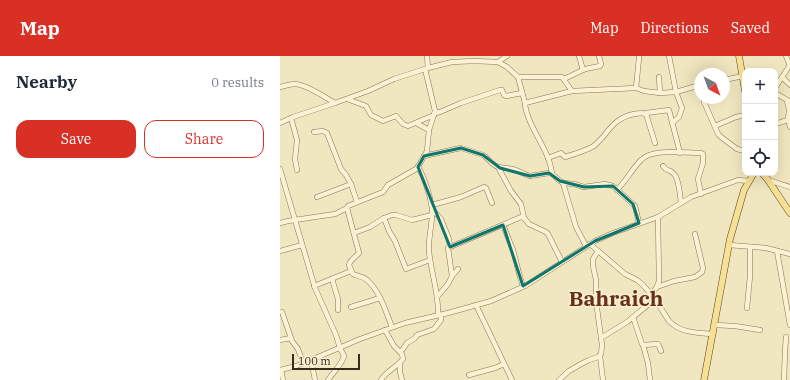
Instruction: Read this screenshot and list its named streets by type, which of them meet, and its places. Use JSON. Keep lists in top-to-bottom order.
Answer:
{
  "districts": ["Bahraich"],
  "scale_bar": "100 m",
  "north": "bottom right",
  "page": {
    "header": "Map",
    "nav": ["Map", "Directions", "Saved"],
    "heading": ["Nearby", "0 results"],
    "map_buttons": ["+", "−"],
    "buttons": ["Save", "Share"],
    "scale": "100 m"
  }
}
